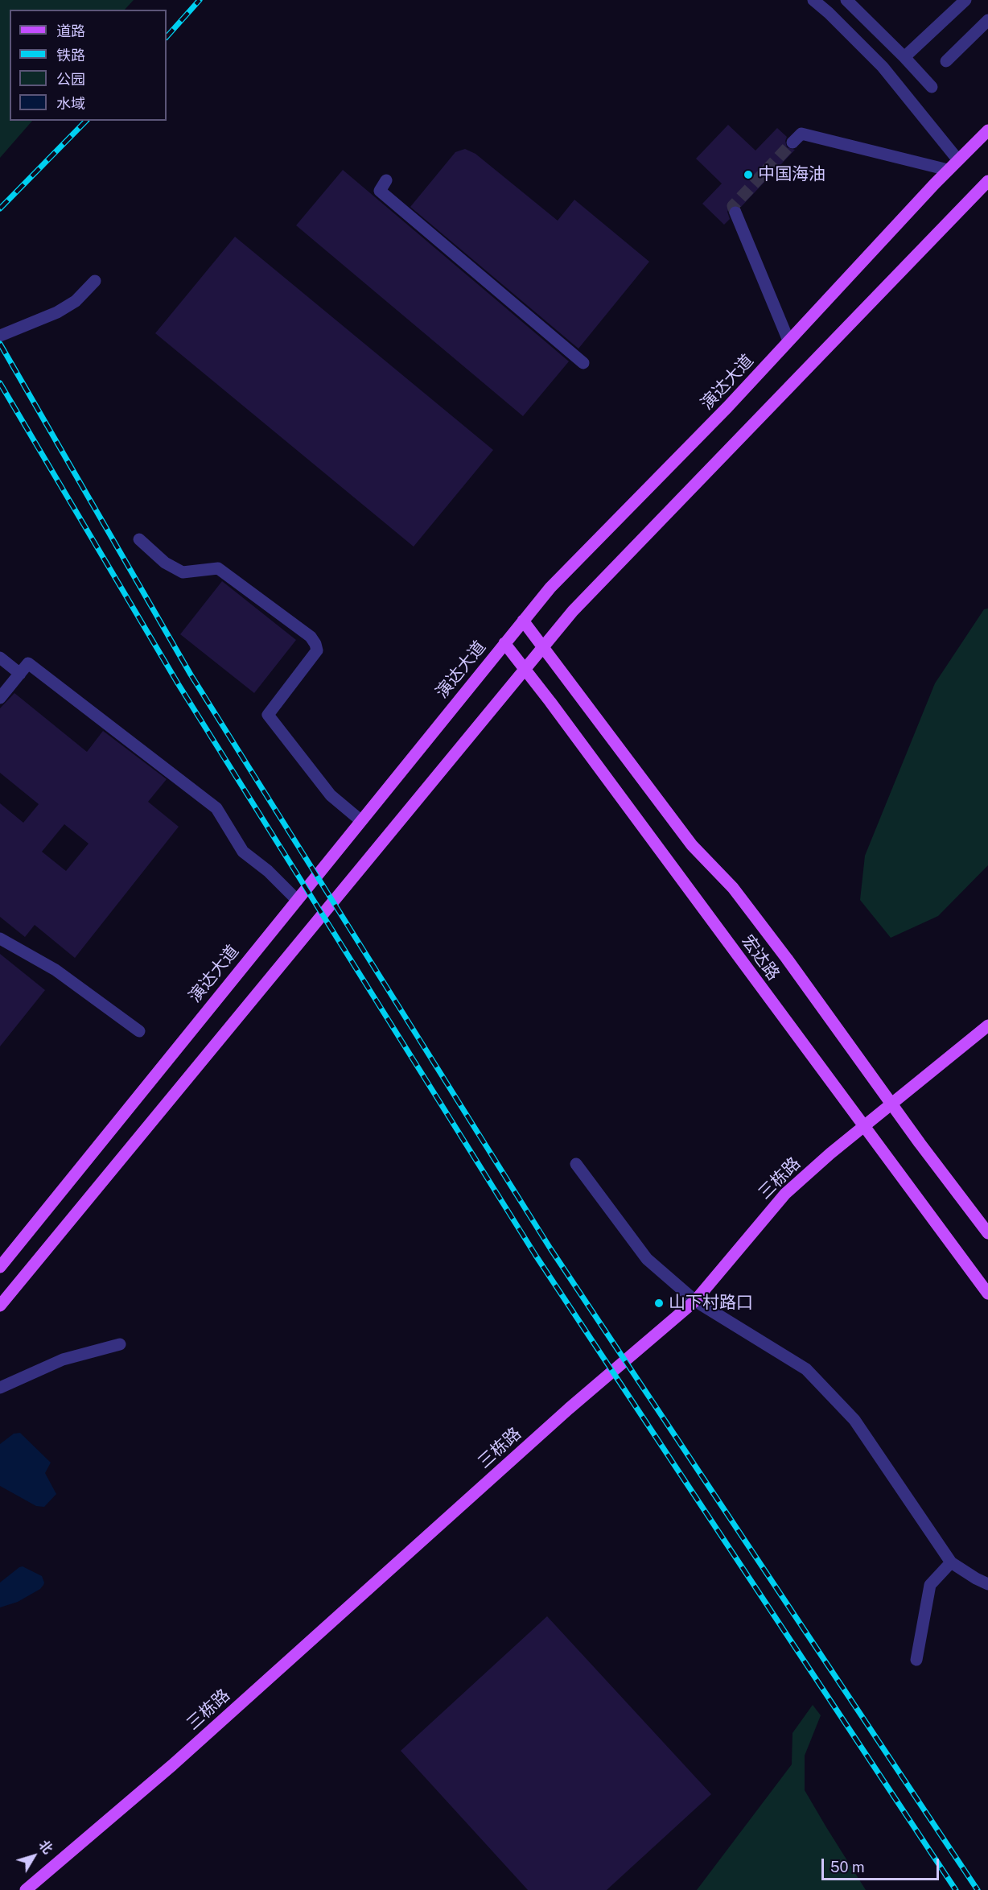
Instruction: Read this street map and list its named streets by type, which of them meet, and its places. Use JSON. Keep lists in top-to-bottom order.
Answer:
{
  "streets": {
    "main road": ["演达大道", "宏达路", "三栋路"]
  },
  "crossings": [
    ["演达大道", "宏达路"],
    ["宏达路", "三栋路"]
  ],
  "places": ["中国海油", "山下村路口"],
  "legend": [
    "道路",
    "铁路",
    "公园",
    "水域"
  ],
  "scale_bar": "50 m",
  "north": "top right"
}
